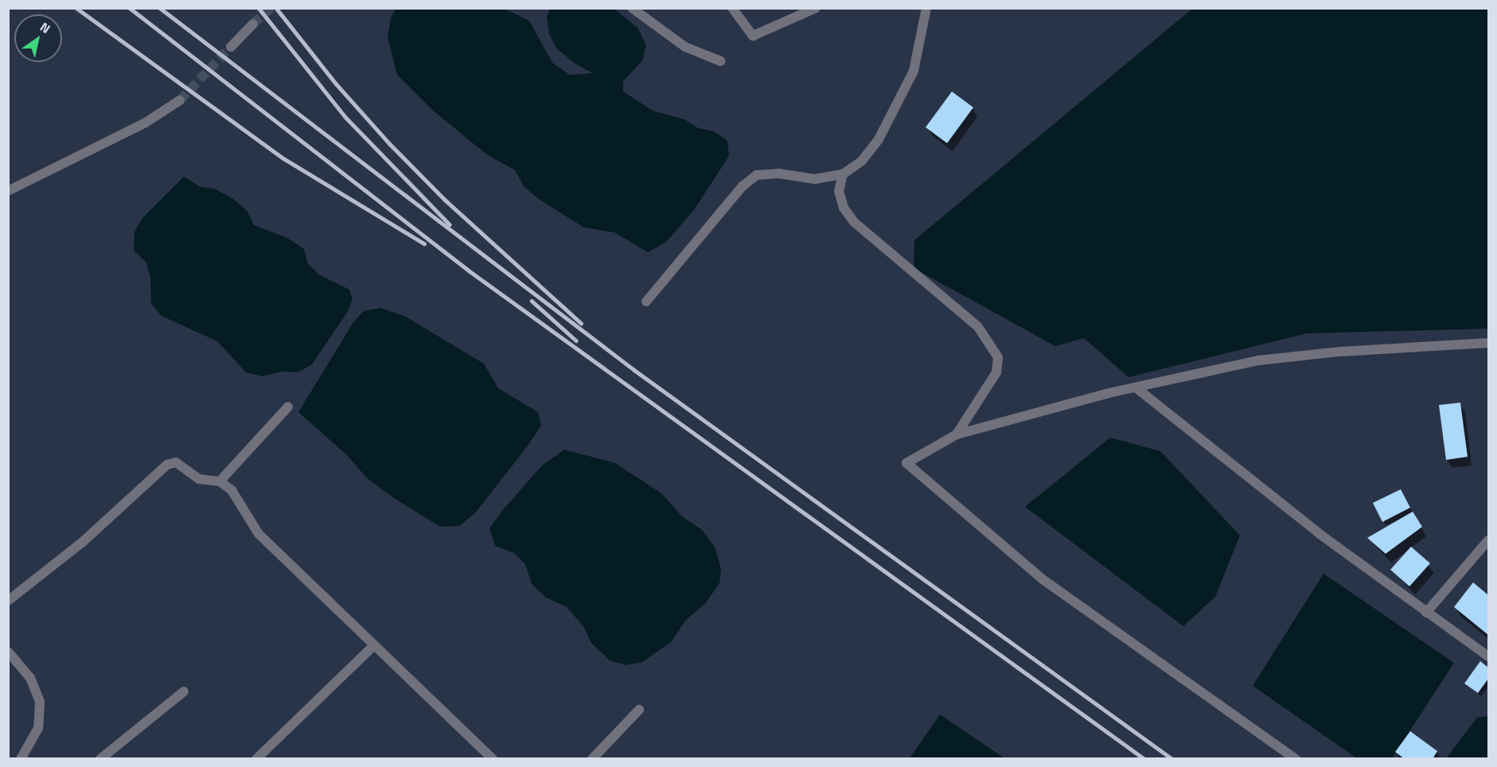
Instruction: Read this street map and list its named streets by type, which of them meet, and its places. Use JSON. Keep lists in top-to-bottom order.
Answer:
{
  "north": "top right"
}
